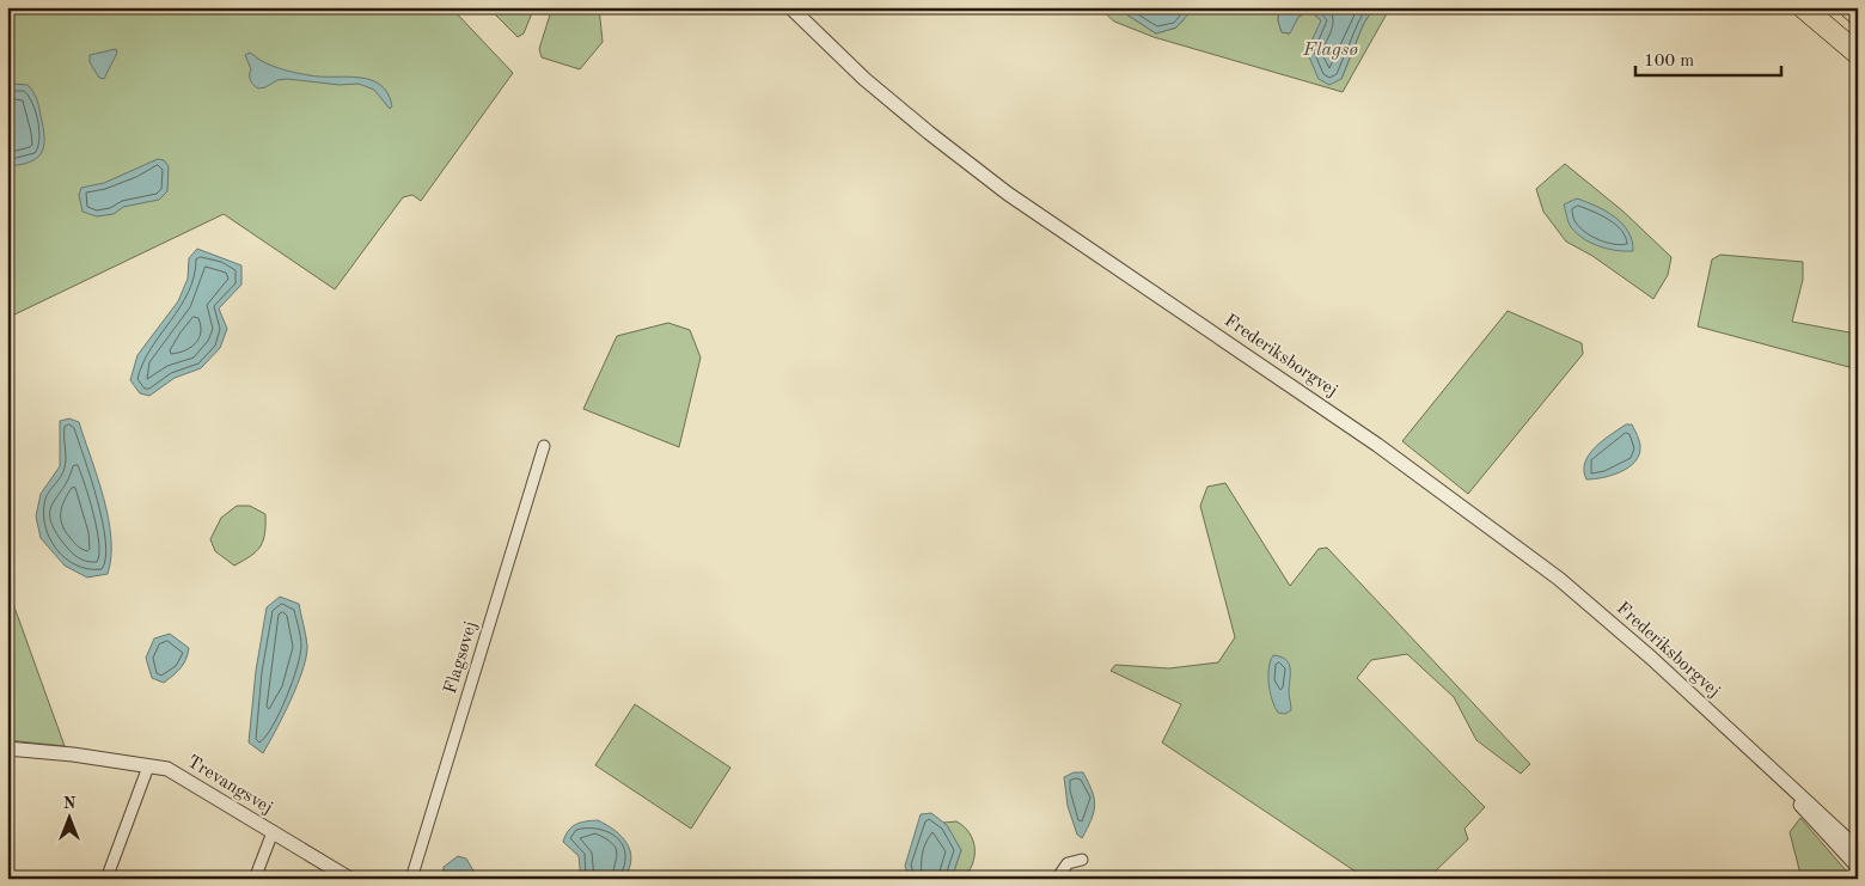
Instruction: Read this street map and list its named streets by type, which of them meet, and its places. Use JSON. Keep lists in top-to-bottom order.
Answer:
{
  "streets": {
    "street": ["Frederiksborgvej", "Flagsøvej", "Trevangsvej"]
  },
  "water": ["Flagsø"],
  "scale_bar": "100 m",
  "north": "top"
}
